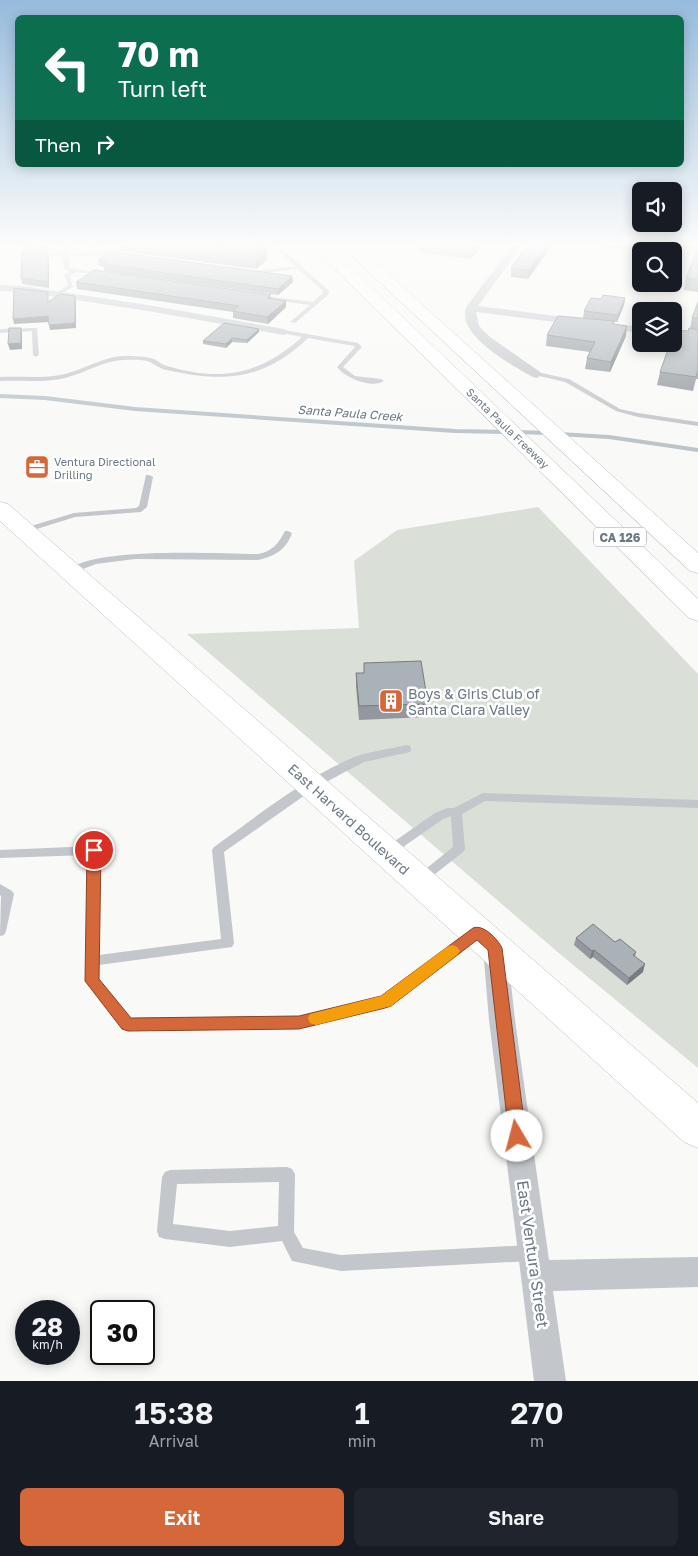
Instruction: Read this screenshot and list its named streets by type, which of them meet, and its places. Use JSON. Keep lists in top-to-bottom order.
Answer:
{
  "streets": {
    "main road": ["Santa Paula Freeway", "CA 126", "East Harvard Boulevard"],
    "street": ["East Ventura Street"]
  },
  "crossings": [
    ["East Harvard Boulevard", "East Ventura Street"]
  ],
  "water": ["Santa Paula Creek"],
  "places": {
    "office": ["Ventura Directional Drilling"],
    "building": ["Boys & Girls Club of Santa Clara Valley"]
  },
  "page": {
    "turn": ["70 m", "Turn left"],
    "then": "Then",
    "speed": "28 km/h",
    "limit": "30",
    "eta": [
      "15:38",
      "Arrival",
      "1",
      "min",
      "270",
      "m"
    ],
    "buttons": ["Exit", "Share"]
  }
}
